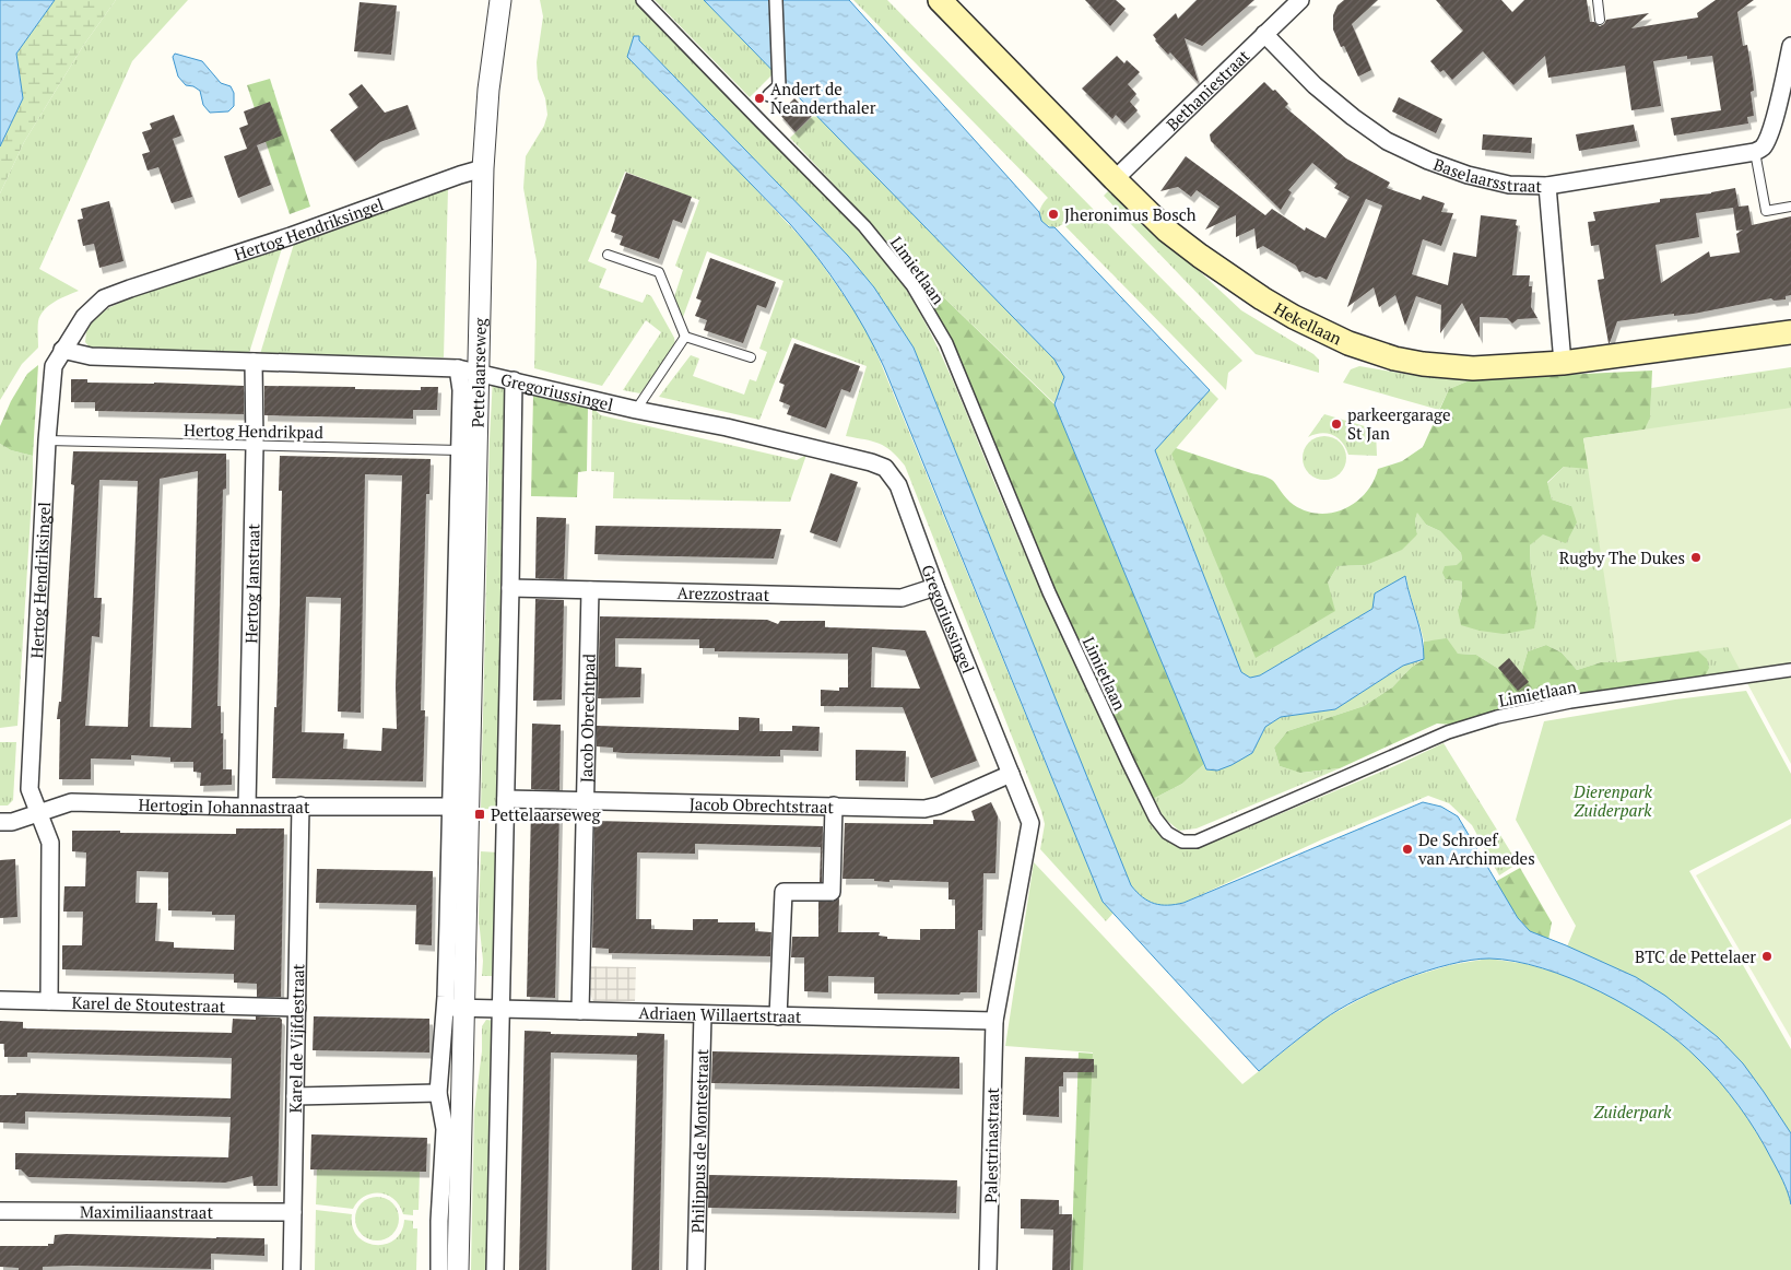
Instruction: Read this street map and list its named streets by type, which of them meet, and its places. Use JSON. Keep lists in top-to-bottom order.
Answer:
{
  "streets": {
    "main road": ["Hekellaan"],
    "street": [
      "Bethaniestraat",
      "Baselaarsstraat",
      "Hertog Hendriksingel",
      "Limietlaan",
      "Pettelaarseweg",
      "Gregoriussingel",
      "Hertog Janstraat",
      "Arezzostraat",
      "Jacob Obrechtpad",
      "Hertogin Johannastraat",
      "Jacob Obrechtstraat",
      "Karel de Stoutestraat",
      "Adriaen Willaertstraat",
      "Karel de Vijfdestraat",
      "Philippus de Montestraat",
      "Palestrinastraat",
      "Maximiliaanstraat"
    ],
    "lane": ["Hertog Hendrikpad"]
  },
  "crossings": [
    ["Bethaniestraat", "Baselaarsstraat"],
    ["Bethaniestraat", "Hekellaan"],
    ["Hertog Hendriksingel", "Pettelaarseweg"],
    ["Hertog Hendriksingel", "Hertog Hendrikpad"],
    ["Hertog Hendriksingel", "Hertogin Johannastraat"],
    ["Hertog Hendriksingel", "Karel de Stoutestraat"],
    ["Pettelaarseweg", "Gregoriussingel"],
    ["Pettelaarseweg", "Hertog Hendrikpad"],
    ["Pettelaarseweg", "Arezzostraat"],
    ["Pettelaarseweg", "Hertogin Johannastraat"],
    ["Pettelaarseweg", "Jacob Obrechtstraat"],
    ["Pettelaarseweg", "Adriaen Willaertstraat"],
    ["Gregoriussingel", "Arezzostraat"],
    ["Gregoriussingel", "Jacob Obrechtstraat"],
    ["Gregoriussingel", "Adriaen Willaertstraat"],
    ["Gregoriussingel", "Palestrinastraat"],
    ["Hertog Hendrikpad", "Hertog Janstraat"],
    ["Hertog Janstraat", "Hertogin Johannastraat"],
    ["Arezzostraat", "Jacob Obrechtpad"],
    ["Jacob Obrechtpad", "Jacob Obrechtstraat"],
    ["Jacob Obrechtpad", "Adriaen Willaertstraat"],
    ["Hertogin Johannastraat", "Karel de Vijfdestraat"],
    ["Karel de Stoutestraat", "Karel de Vijfdestraat"],
    ["Adriaen Willaertstraat", "Philippus de Montestraat"],
    ["Adriaen Willaertstraat", "Palestrinastraat"],
    ["Karel de Vijfdestraat", "Maximiliaanstraat"]
  ],
  "parks": ["Dierenpark Zuiderpark", "Zuiderpark"],
  "places": {
    "other": [
      "Andert de Neanderthaler",
      "Jheronimus Bosch",
      "parkeergarage St Jan",
      "Rugby The Dukes",
      "De Schroef van Archimedes",
      "BTC de Pettelaer"
    ],
    "transit": ["Pettelaarseweg"]
  }
}
